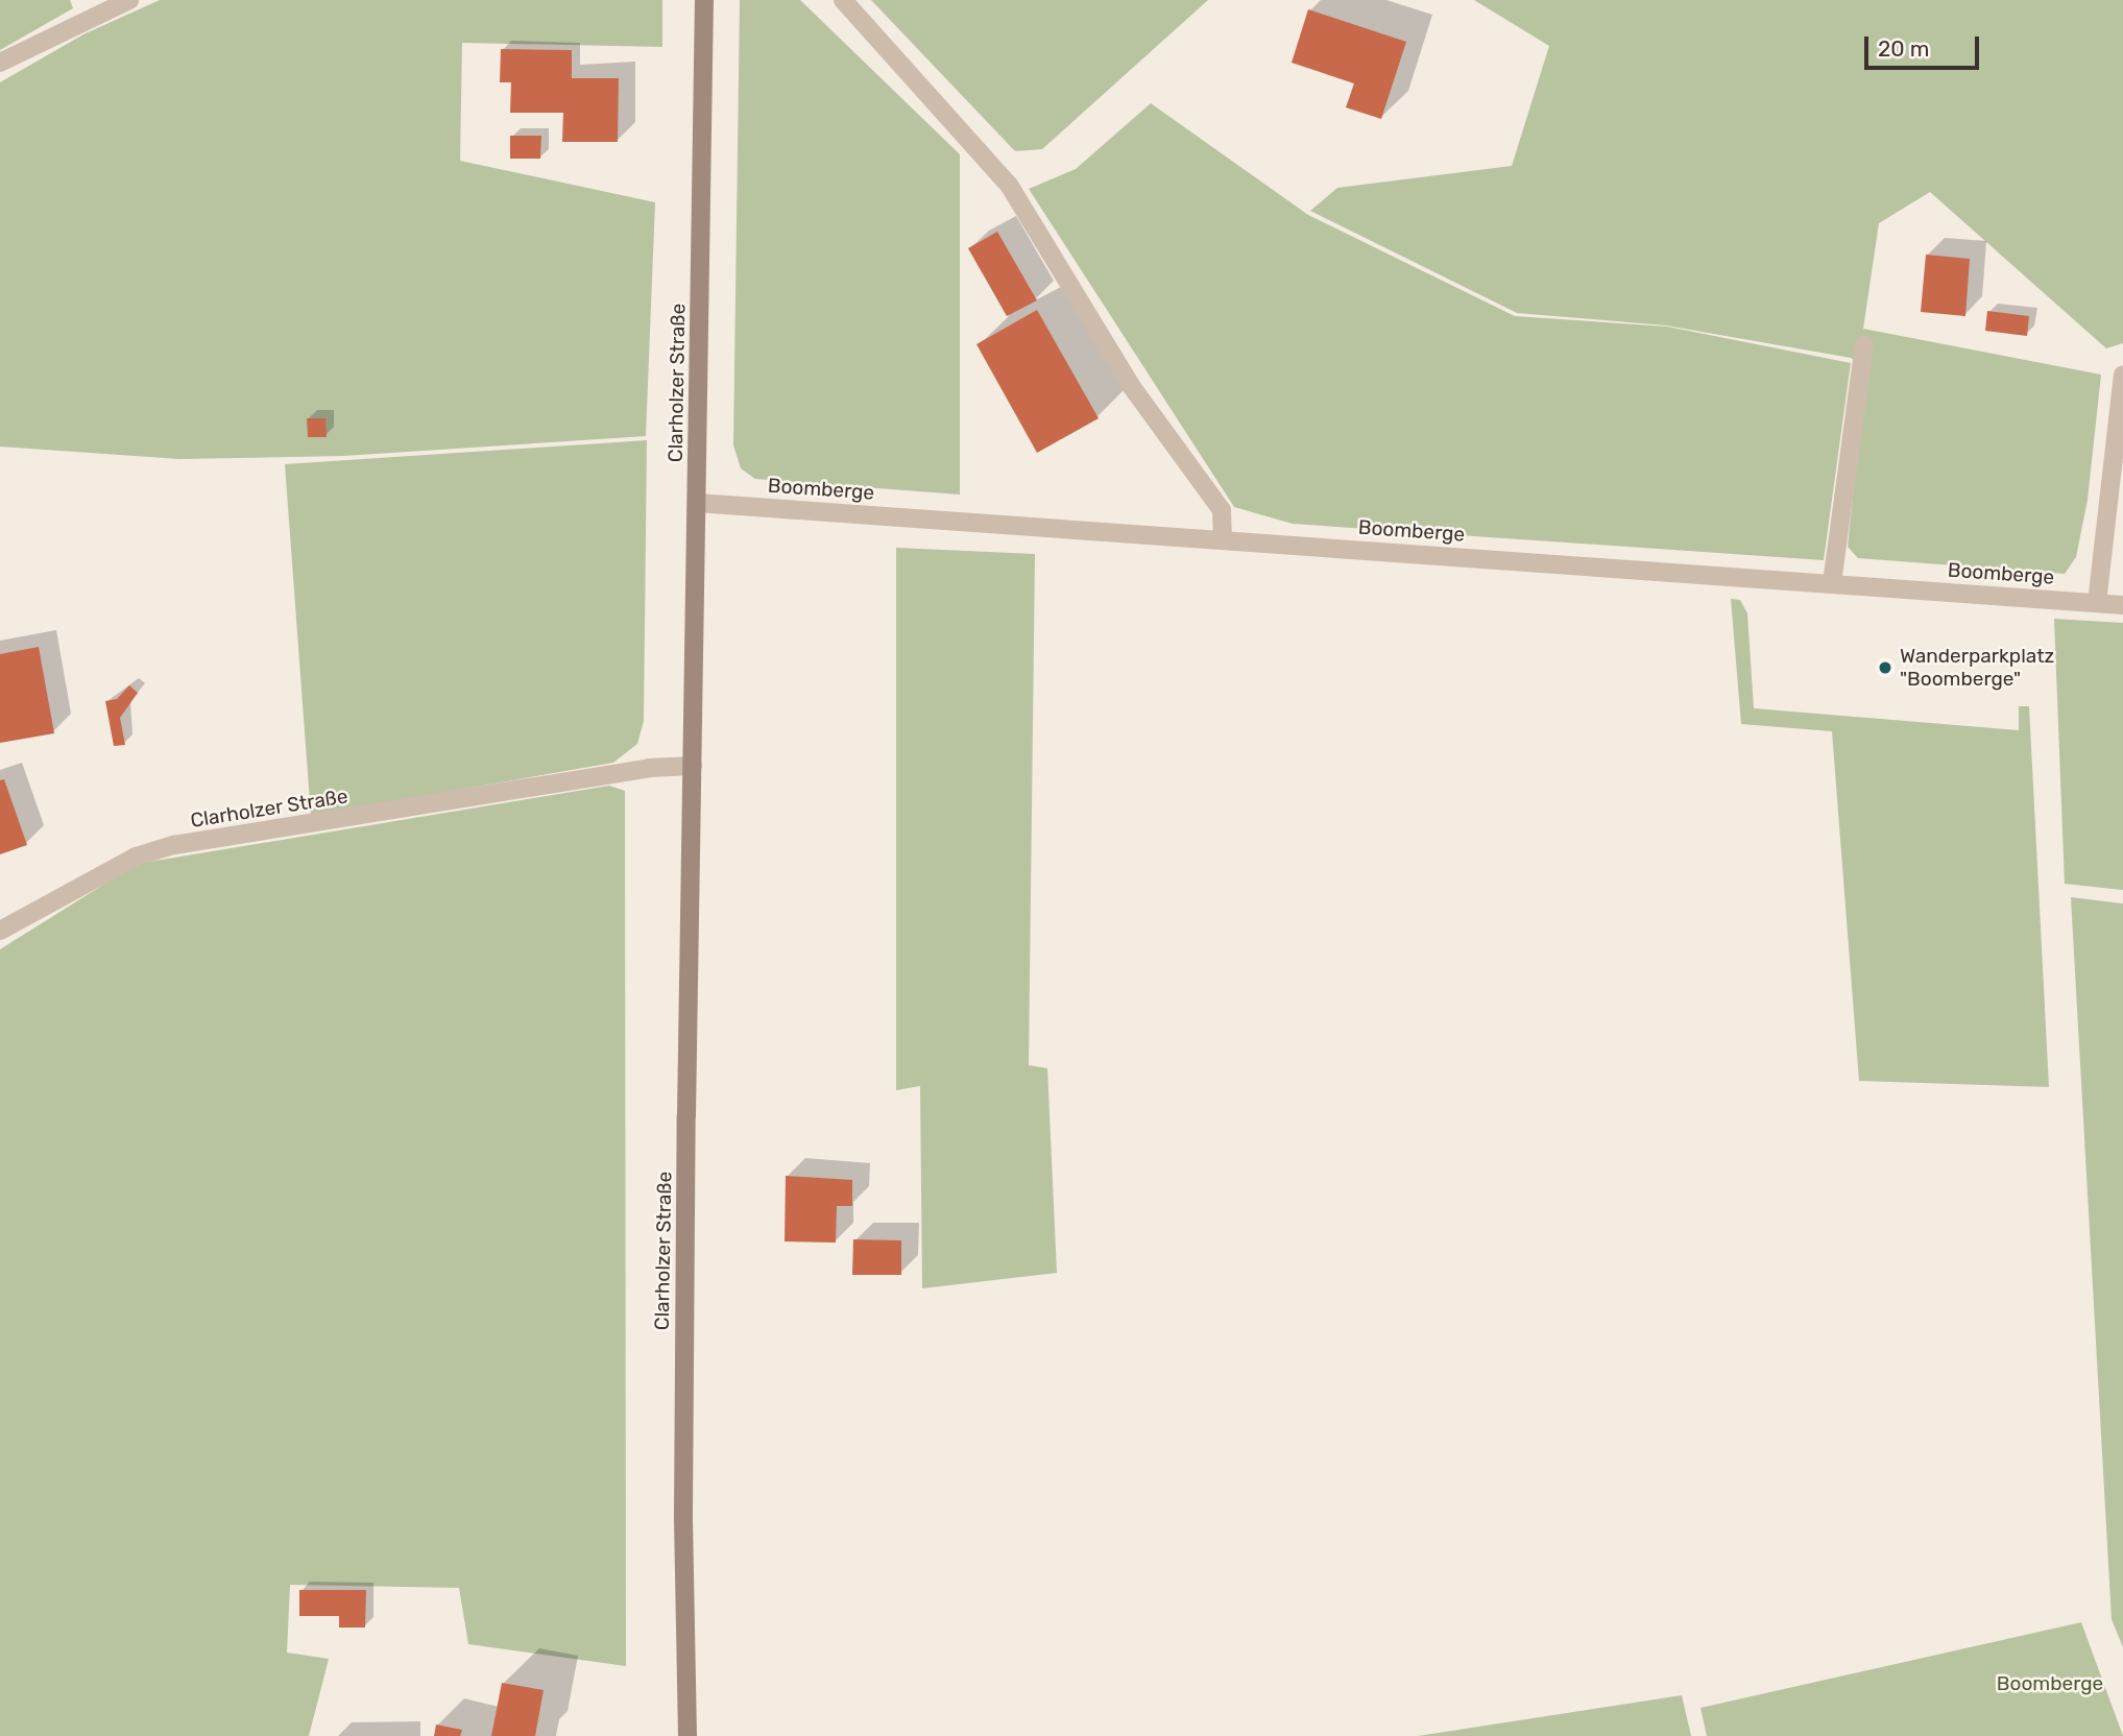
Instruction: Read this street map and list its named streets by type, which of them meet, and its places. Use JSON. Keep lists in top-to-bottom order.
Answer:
{
  "streets": {
    "street": ["Clarholzer Straße", "Boomberge"]
  },
  "crossings": [
    ["Clarholzer Straße", "Boomberge"]
  ],
  "parks": ["Boomberge"],
  "places": ["Wanderparkplatz \"Boomberge\""],
  "scale_bar": "20 m"
}
